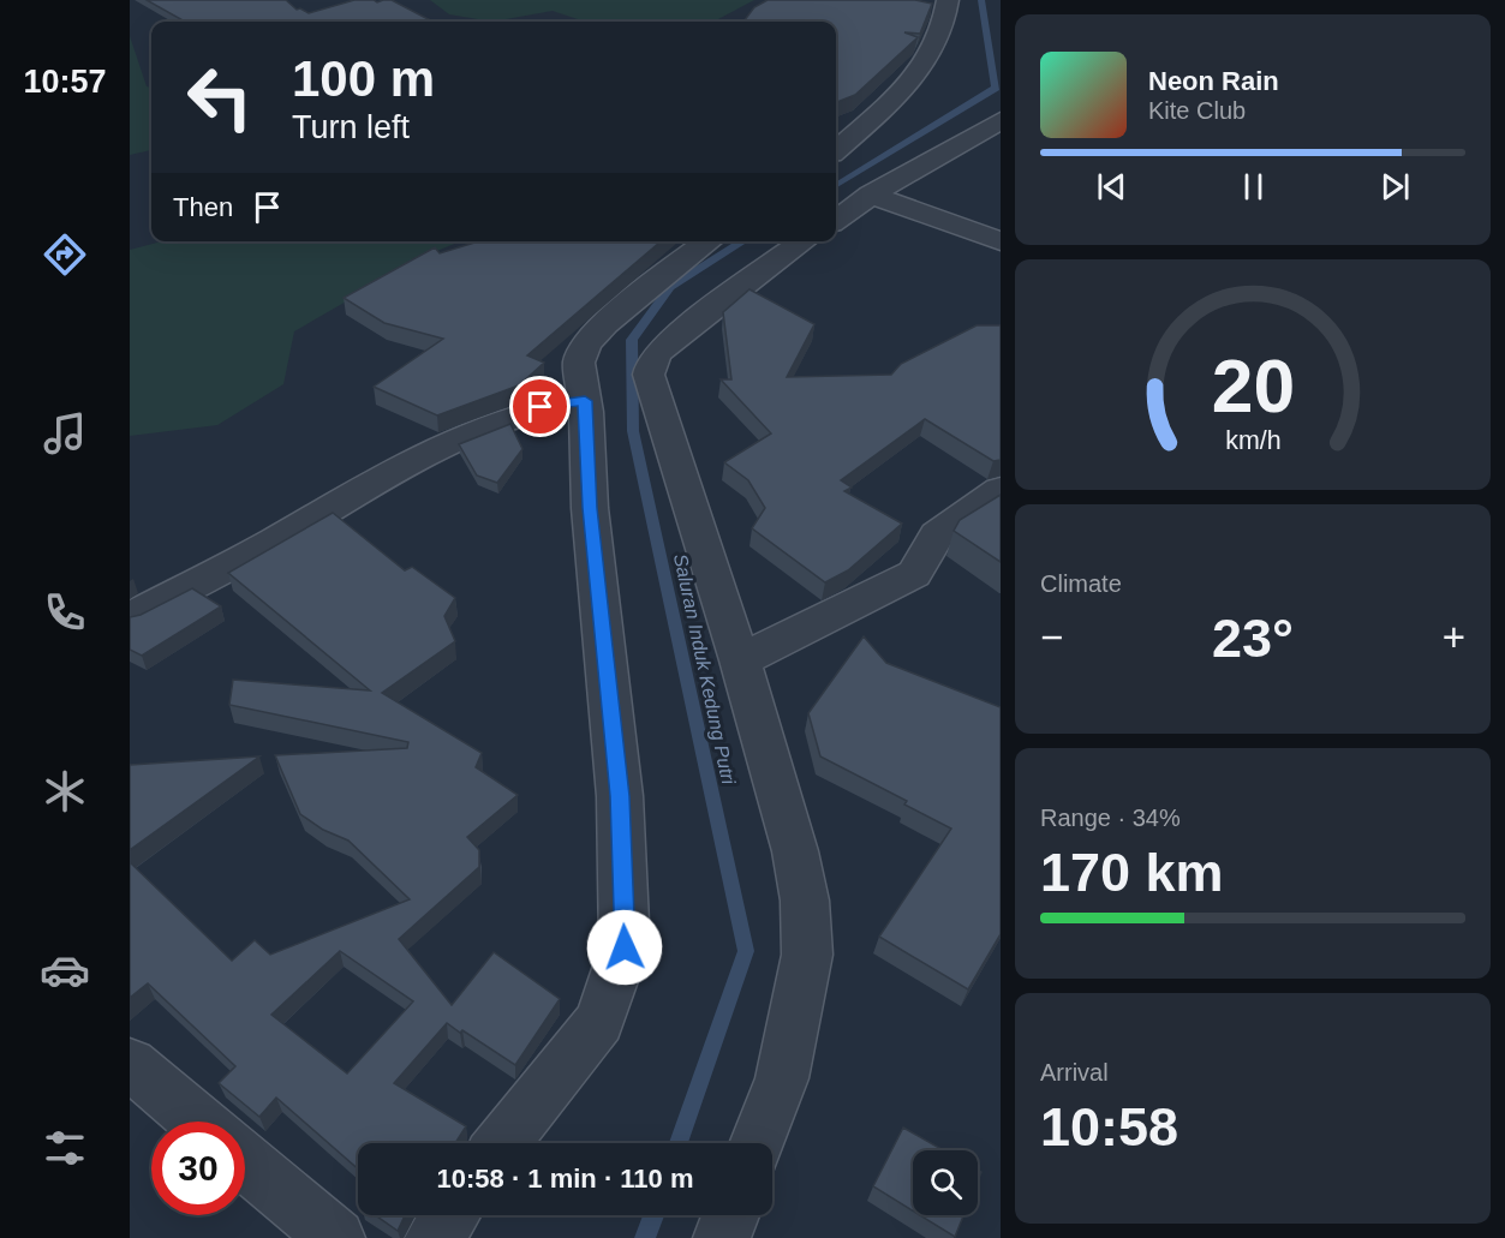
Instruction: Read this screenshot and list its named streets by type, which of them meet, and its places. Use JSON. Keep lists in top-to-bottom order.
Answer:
{
  "water": ["Saluran Induk Kedung Putri"],
  "page": {
    "tabs": "10:57",
    "turn": ["100 m", "Turn left"],
    "song": ["Neon Rain", "Kite Club"],
    "then": "Then",
    "tile": [
      "Climate",
      ["Range · 34%", "170 km"],
      ["Arrival", "10:58"]
    ],
    "heat": ["−", "23°", "+"],
    "limit": "30",
    "trip": "10:58 · 1 min · 110 m",
    "gauge": ["20", "km/h"]
  }
}
